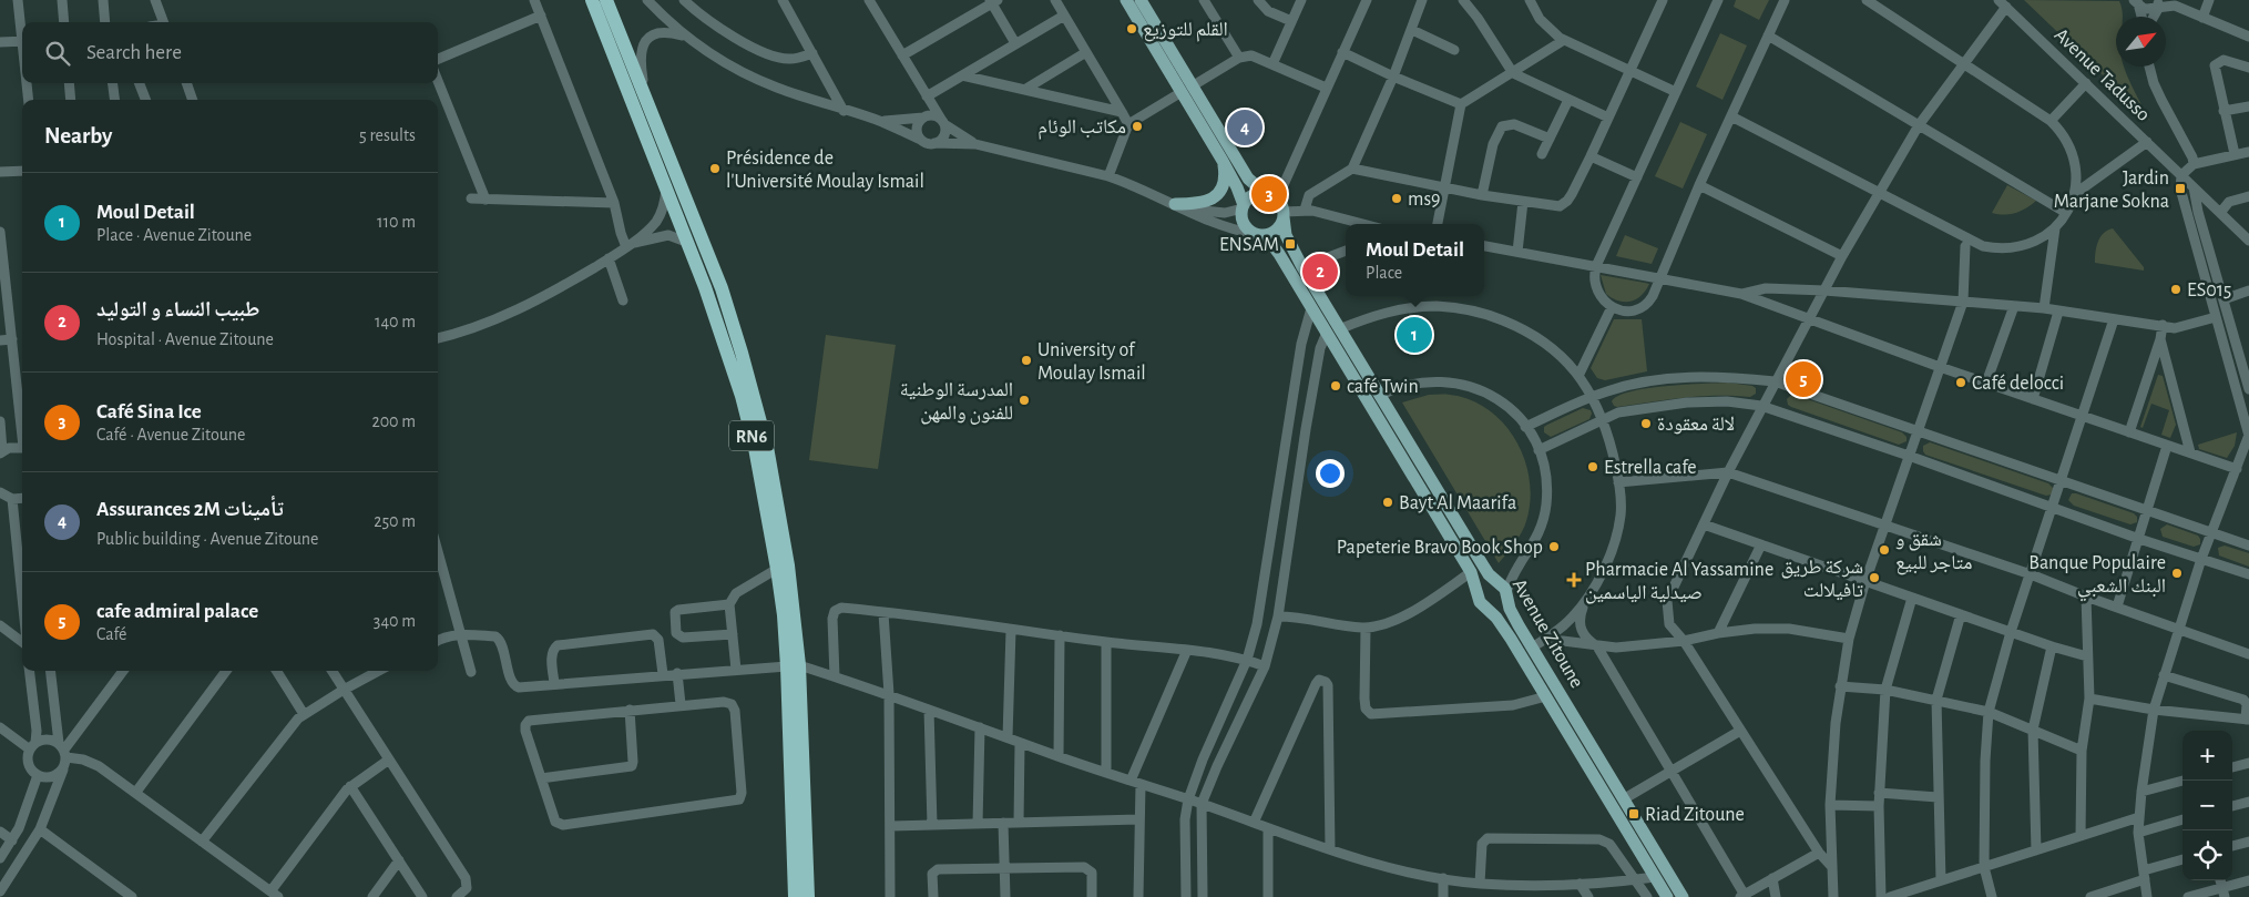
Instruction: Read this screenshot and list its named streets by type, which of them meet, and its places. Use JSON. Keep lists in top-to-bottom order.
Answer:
{
  "streets": {
    "highway": ["RN6"],
    "main road": ["Avenue Zitoune"],
    "street": ["Avenue Tadusso"]
  },
  "places": {
    "other": [
      "القلم للتوزيع",
      "مكاتب الوئام",
      "Présidence de l'Université Moulay Ismail",
      "ms9",
      "ES015",
      "University of Moulay Ismail",
      "Café delocci",
      "café Twin",
      "المدرسة الوطنية للفنون والمهن",
      "لالة معقودة",
      "Estrella cafe",
      "Bayt Al Maarifa",
      "Papeterie Bravo Book Shop",
      "شقق و متاجر للبيع",
      "Banque Populaire البنك الشعبي",
      "شركة طريق تافيلالت"
    ],
    "transit": ["Jardin Marjane Sokna", "ENSAM", "Riad Zitoune"],
    "health": ["Pharmacie Al Yassamine صيدلية الياسمين"]
  },
  "north": "top right",
  "page": {
    "search": "Search here",
    "heading": ["Nearby", "5 results"],
    "pins": [
      "4",
      "3",
      "2",
      "1",
      "5"
    ],
    "list": [
      {
        "mark": "1",
        "name": "Moul Detail",
        "note": "Place · Avenue Zitoune",
        "value": "110 m"
      },
      {
        "mark": "2",
        "name": "طبيب النساء و التوليد",
        "note": "Hospital · Avenue Zitoune",
        "value": "140 m"
      },
      {
        "mark": "3",
        "name": "Café Sina Ice",
        "note": "Café · Avenue Zitoune",
        "value": "200 m"
      },
      {
        "mark": "4",
        "name": "Assurances 2M تأمينات",
        "note": "Public building · Avenue Zitoune",
        "value": "250 m"
      },
      {
        "mark": "5",
        "name": "cafe admiral palace",
        "note": "Café",
        "value": "340 m"
      }
    ],
    "popup": ["Moul Detail", "Place"],
    "map_buttons": ["+", "−"]
  }
}
